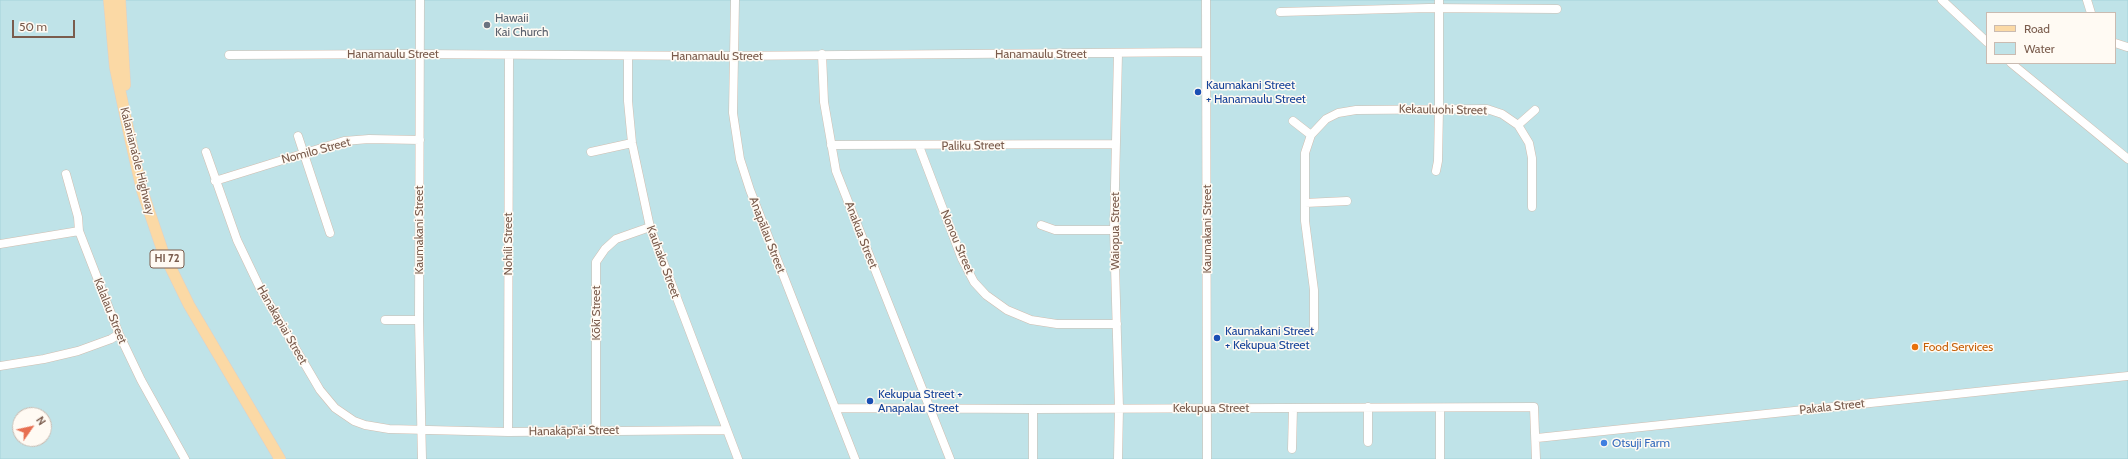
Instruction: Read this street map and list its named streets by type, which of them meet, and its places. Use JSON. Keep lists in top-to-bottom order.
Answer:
{
  "streets": {
    "main road": ["Kalaniana’ole Highway", "HI 72"],
    "street": [
      "Hanamaulu Street",
      "Kekauluohi Street",
      "Paliku Street",
      "Nomilo Street",
      "Kaumakani Street",
      "Waiopua Street",
      "Anapālau Street",
      "Anakua Street",
      "Nonou Street",
      "Nohili Street",
      "Kauhako Street",
      "Kalalau Street",
      "Kōkī Street",
      "Hanakapiai Street",
      "Pakala Street",
      "Kekupua Street",
      "Hanakāpī‘ai Street"
    ]
  },
  "crossings": [
    ["Hanamaulu Street", "Kaumakani Street"],
    ["Hanamaulu Street", "Waiopua Street"],
    ["Hanamaulu Street", "Anapālau Street"],
    ["Hanamaulu Street", "Anakua Street"],
    ["Hanamaulu Street", "Nohili Street"],
    ["Hanamaulu Street", "Kauhako Street"],
    ["Paliku Street", "Waiopua Street"],
    ["Paliku Street", "Anakua Street"],
    ["Paliku Street", "Nonou Street"],
    ["Nomilo Street", "Kaumakani Street"],
    ["Nomilo Street", "Hanakapiai Street"],
    ["Kaumakani Street", "Hanakapiai Street"],
    ["Kaumakani Street", "Kekupua Street"],
    ["Kaumakani Street", "Hanakāpī‘ai Street"],
    ["Waiopua Street", "Nonou Street"],
    ["Waiopua Street", "Kekupua Street"],
    ["Anapālau Street", "Kekupua Street"],
    ["Anakua Street", "Kekupua Street"],
    ["Nohili Street", "Hanakāpī‘ai Street"],
    ["Kauhako Street", "Kōkī Street"],
    ["Kauhako Street", "Hanakāpī‘ai Street"],
    ["Kōkī Street", "Hanakāpī‘ai Street"],
    ["Hanakapiai Street", "Hanakāpī‘ai Street"],
    ["Pakala Street", "Kekupua Street"]
  ],
  "places": [
    "Hawaii Kai Church",
    "Kaumakani Street + Hanamaulu Street",
    "Kaumakani Street + Kekupua Street",
    "Food Services",
    "Kekupua Street + Anapalau Street",
    "Otsuji Farm"
  ],
  "legend": ["Road", "Water"],
  "scale_bar": "50 m",
  "north": "top right"
}
